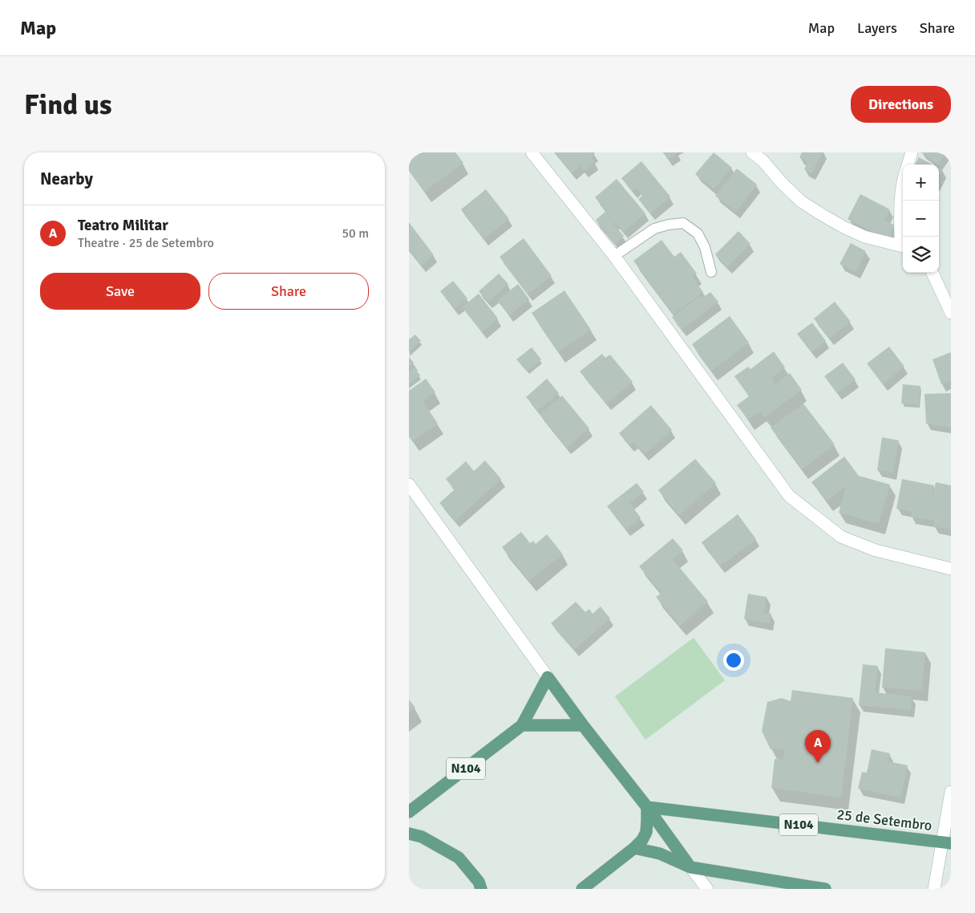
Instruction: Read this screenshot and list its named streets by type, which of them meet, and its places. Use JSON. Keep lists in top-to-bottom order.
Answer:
{
  "streets": {
    "main road": ["N104", "25 de Setembro"]
  },
  "page": {
    "header": "Map",
    "nav": ["Map", "Layers", "Share"],
    "buttons": [
      "Directions",
      ["Save", "Share"]
    ],
    "title": "Find us",
    "heading": "Nearby",
    "map_buttons": ["+", "−"],
    "list": [
      {
        "mark": "A",
        "name": "Teatro Militar",
        "note": "Theatre · 25 de Setembro",
        "value": "50 m"
      }
    ],
    "pins": "A"
  }
}
